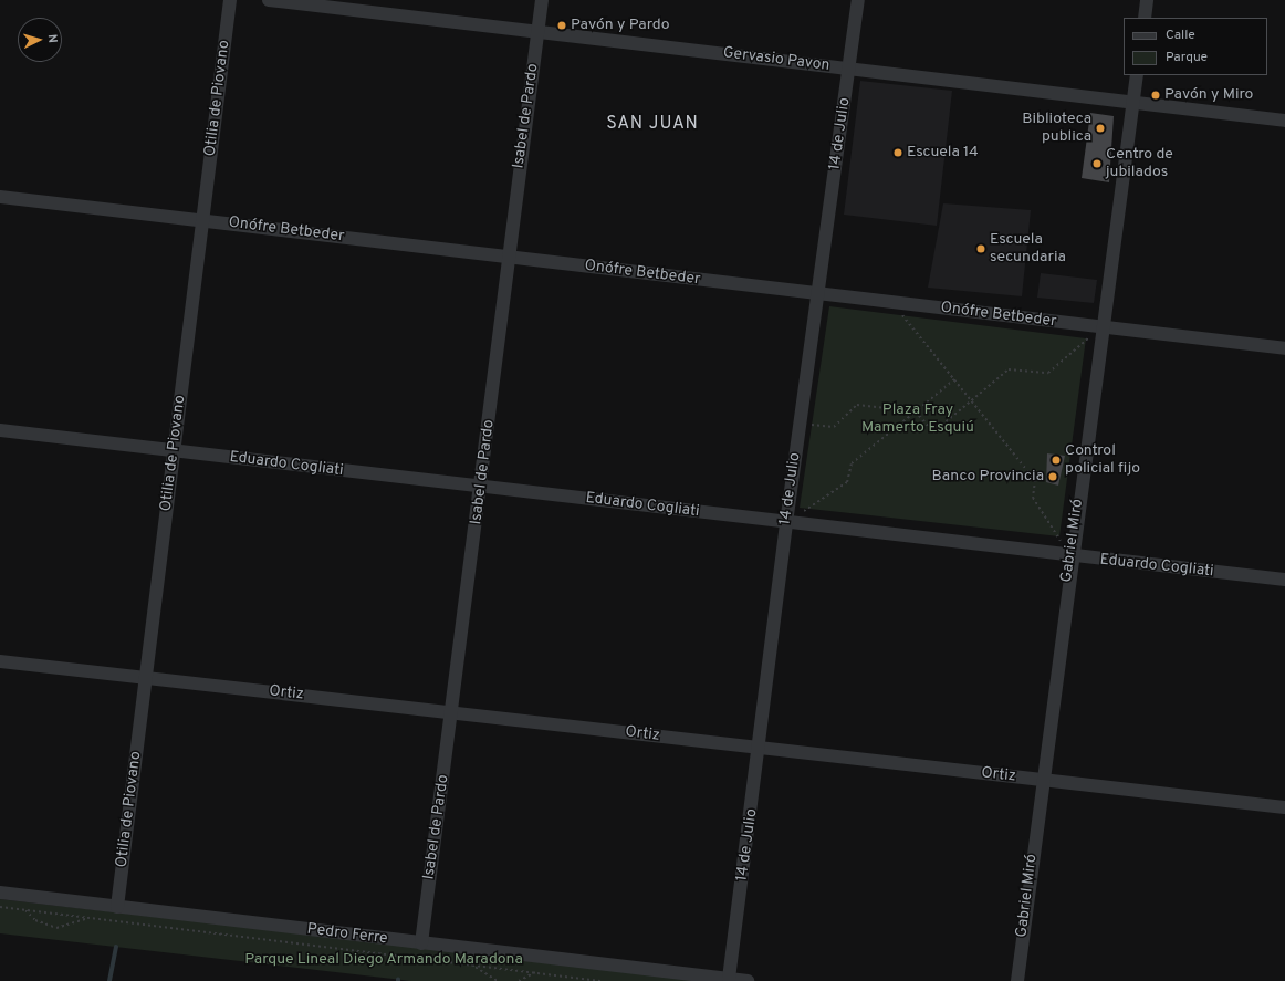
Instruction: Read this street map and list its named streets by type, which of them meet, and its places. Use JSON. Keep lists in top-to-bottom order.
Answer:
{
  "streets": {
    "street": [
      "Gervasio Pavon",
      "Otilia de Piovano",
      "Isabel de Pardo",
      "14 de Julio",
      "Onófre Betbeder",
      "Eduardo Cogliati",
      "Gabriel Miró",
      "Ortiz",
      "Pedro Ferre"
    ]
  },
  "crossings": [
    ["Gervasio Pavon", "Isabel de Pardo"],
    ["Gervasio Pavon", "14 de Julio"],
    ["Gervasio Pavon", "Gabriel Miró"],
    ["Otilia de Piovano", "Onófre Betbeder"],
    ["Otilia de Piovano", "Eduardo Cogliati"],
    ["Otilia de Piovano", "Ortiz"],
    ["Otilia de Piovano", "Pedro Ferre"],
    ["Isabel de Pardo", "Onófre Betbeder"],
    ["Isabel de Pardo", "Eduardo Cogliati"],
    ["Isabel de Pardo", "Ortiz"],
    ["Isabel de Pardo", "Pedro Ferre"],
    ["14 de Julio", "Onófre Betbeder"],
    ["14 de Julio", "Eduardo Cogliati"],
    ["14 de Julio", "Ortiz"],
    ["14 de Julio", "Pedro Ferre"],
    ["Onófre Betbeder", "Gabriel Miró"],
    ["Eduardo Cogliati", "Gabriel Miró"],
    ["Gabriel Miró", "Ortiz"]
  ],
  "districts": ["SAN JUAN"],
  "parks": ["Plaza Fray Mamerto Esquiú", "Parque Lineal Diego Armando Maradona"],
  "places": [
    "Pavón y Pardo",
    "Pavón y Miro",
    "Biblioteca publica",
    "Escuela 14",
    "Centro de jubilados",
    "Escuela secundaria",
    "Control policial fijo",
    "Banco Provincia"
  ],
  "legend": ["Calle", "Parque"],
  "north": "right"
}
